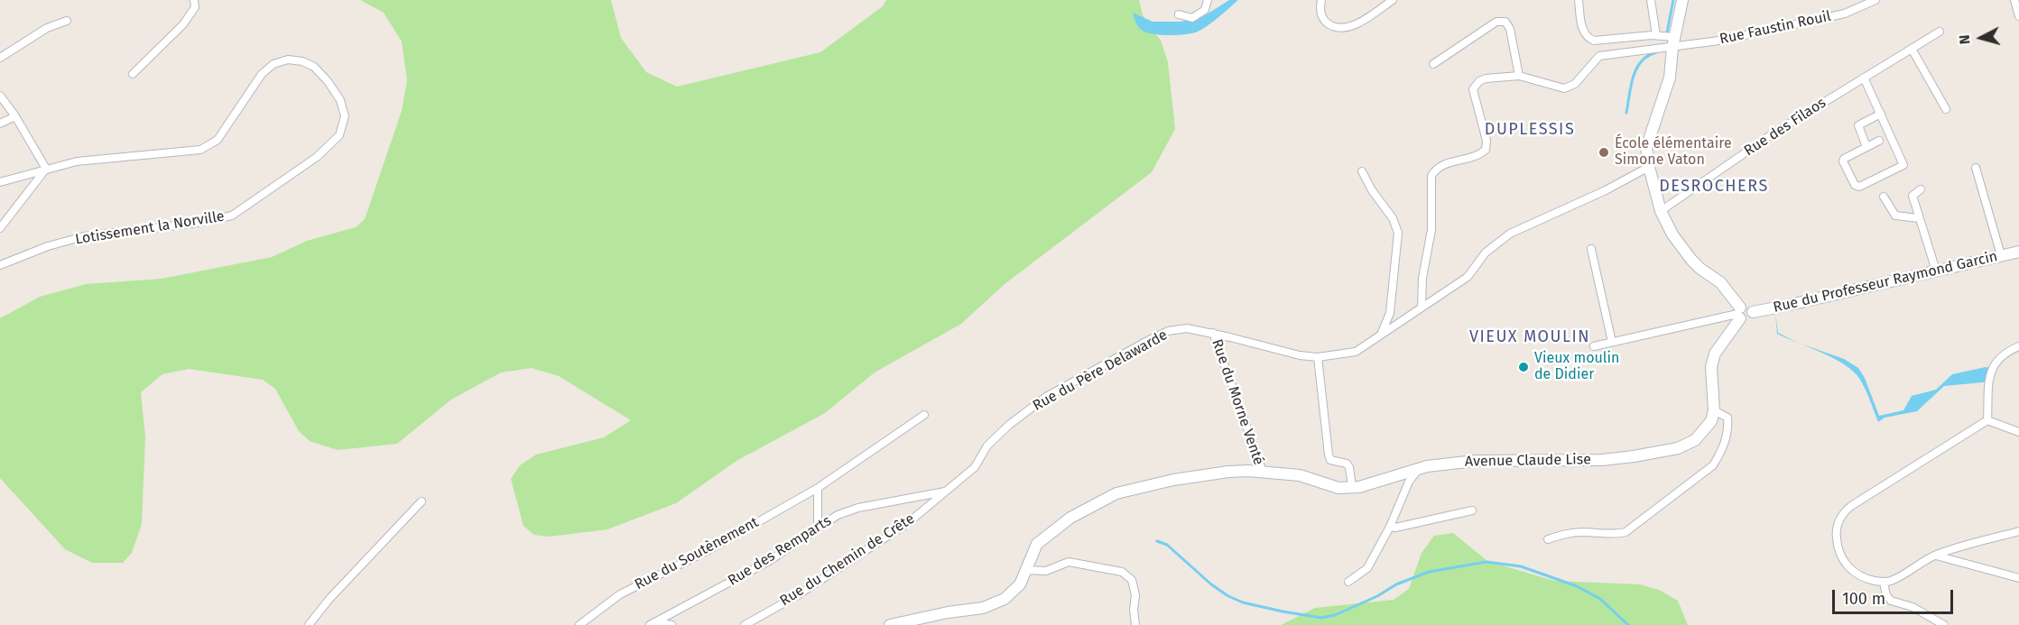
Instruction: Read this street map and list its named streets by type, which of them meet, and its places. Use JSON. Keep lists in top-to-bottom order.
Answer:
{
  "streets": {
    "street": [
      "Rue Faustin Rouil",
      "Rue des Filaos",
      "Lotissement la Norville",
      "Rue du Professeur Raymond Garcin",
      "Rue du Père Delawarde",
      "Rue du Morne Venté",
      "Avenue Claude Lise",
      "Rue des Remparts",
      "Rue du Soutènement",
      "Rue du Chemin de Crête"
    ]
  },
  "crossings": [
    ["Rue du Père Delawarde", "Rue du Morne Venté"],
    ["Rue du Père Delawarde", "Rue des Remparts"],
    ["Rue du Père Delawarde", "Rue du Chemin de Crête"],
    ["Rue du Morne Venté", "Avenue Claude Lise"],
    ["Rue des Remparts", "Rue du Chemin de Crête"]
  ],
  "districts": ["DUPLESSIS", "DESROCHERS", "VIEUX MOULIN"],
  "places": ["École élémentaire Simone Vaton", "Vieux moulin de Didier"],
  "scale_bar": "100 m",
  "north": "left"
}
